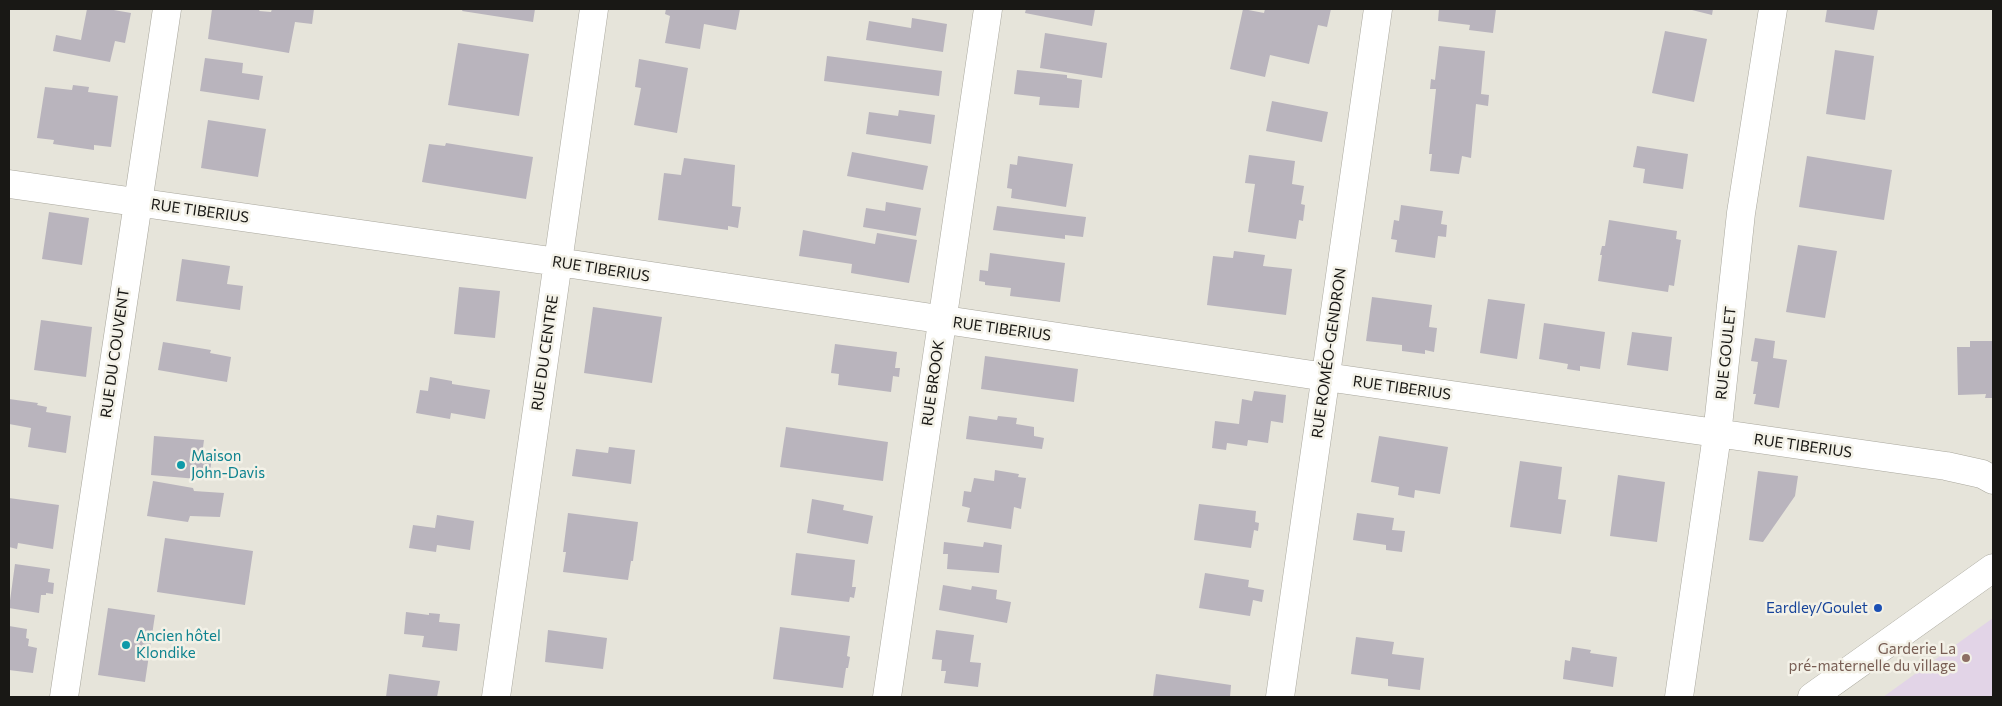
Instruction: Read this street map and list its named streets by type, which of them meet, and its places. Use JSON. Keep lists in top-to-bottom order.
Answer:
{
  "streets": {
    "street": [
      "RUE TIBERIUS",
      "RUE DU COUVENT",
      "RUE DU CENTRE",
      "RUE ROMÉO-GENDRON",
      "RUE GOULET",
      "RUE BROOK"
    ]
  },
  "crossings": [
    ["RUE TIBERIUS", "RUE DU COUVENT"],
    ["RUE TIBERIUS", "RUE DU CENTRE"],
    ["RUE TIBERIUS", "RUE ROMÉO-GENDRON"],
    ["RUE TIBERIUS", "RUE GOULET"],
    ["RUE TIBERIUS", "RUE BROOK"]
  ],
  "places": [
    "Maison John-Davis",
    "Eardley/Goulet",
    "Ancien hôtel Klondike",
    "Garderie La pré-maternelle du village"
  ]
}
